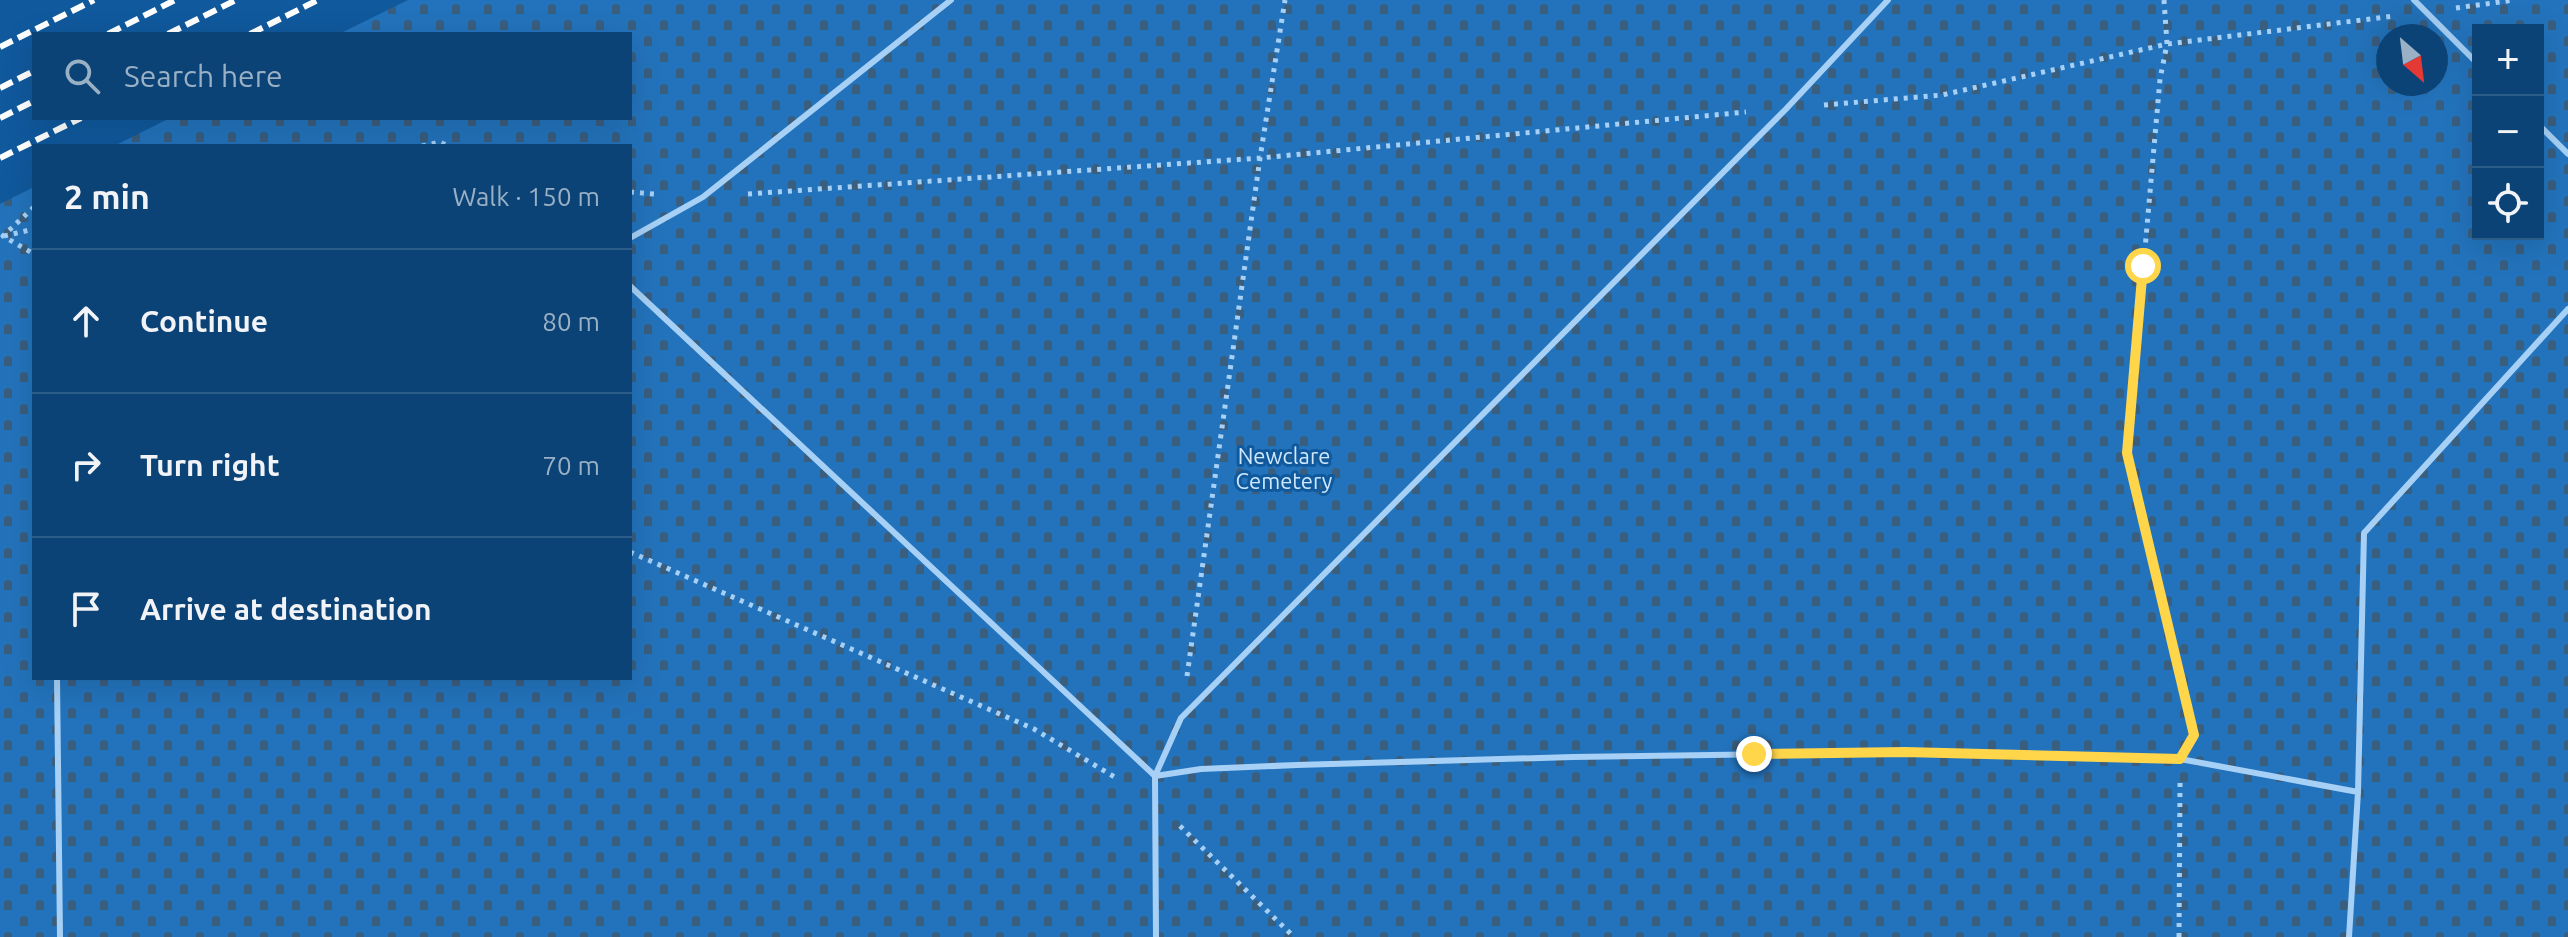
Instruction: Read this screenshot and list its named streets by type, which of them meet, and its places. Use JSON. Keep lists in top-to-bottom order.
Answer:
{
  "parks": ["Newclare Cemetery"],
  "north": "bottom right",
  "page": {
    "map_buttons": ["+", "−"],
    "search": "Search here",
    "heading": ["2 min", "Walk · 150 m"],
    "list": [
      ["Continue", "80 m"],
      ["Turn right", "70 m"],
      "Arrive at destination"
    ]
  }
}
